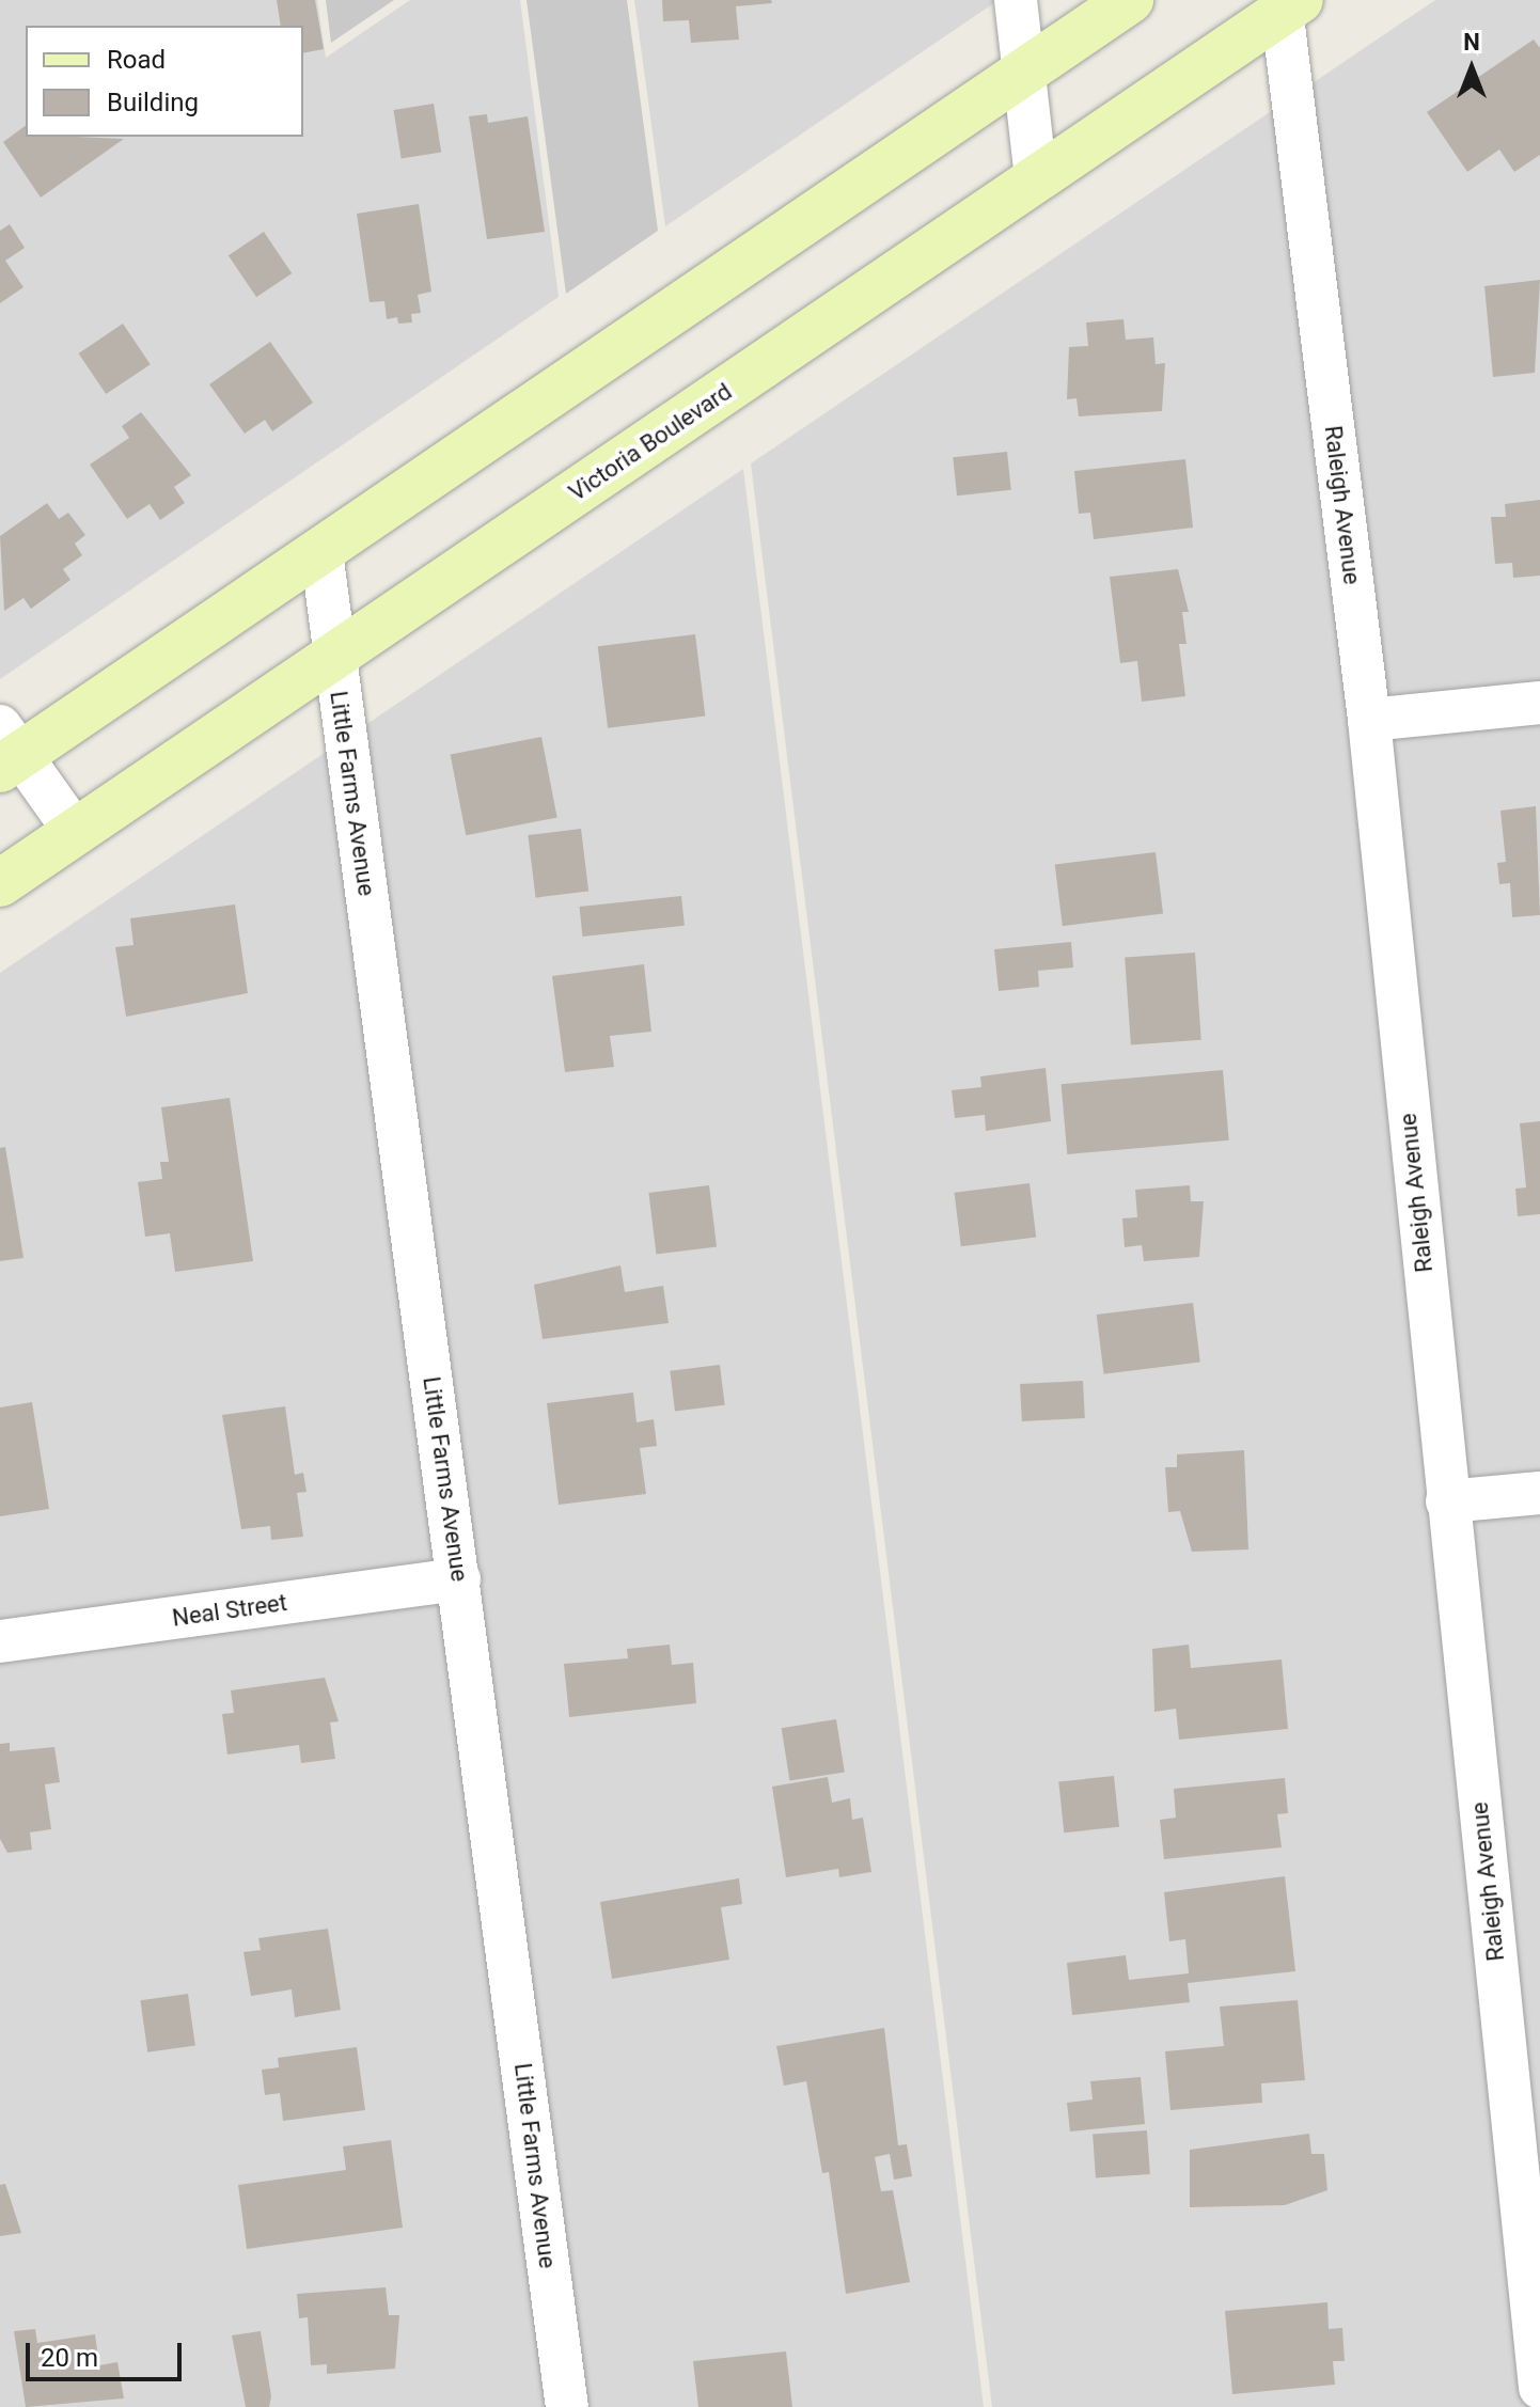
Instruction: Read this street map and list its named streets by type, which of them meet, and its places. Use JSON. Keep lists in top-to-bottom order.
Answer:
{
  "streets": {
    "main road": ["Victoria Boulevard"],
    "street": ["Raleigh Avenue", "Little Farms Avenue", "Neal Street"]
  },
  "crossings": [
    ["Victoria Boulevard", "Raleigh Avenue"],
    ["Victoria Boulevard", "Little Farms Avenue"],
    ["Little Farms Avenue", "Neal Street"]
  ],
  "legend": ["Road", "Building"],
  "scale_bar": "20 m",
  "north": "top"
}
